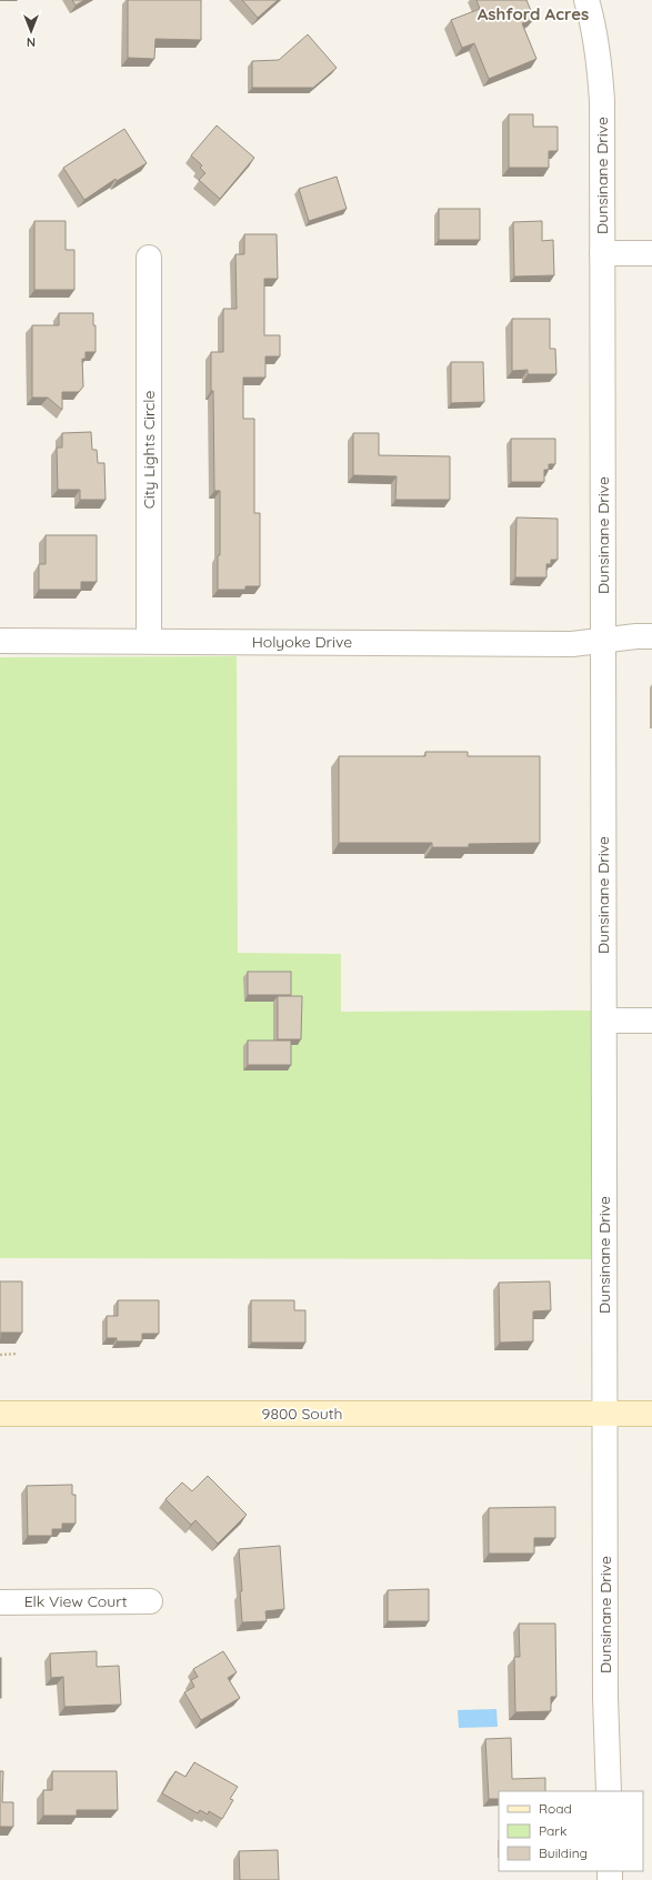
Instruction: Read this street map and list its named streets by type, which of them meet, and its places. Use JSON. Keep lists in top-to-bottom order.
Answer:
{
  "streets": {
    "main road": ["9800 South"],
    "street": [
      "Dunsinane Drive",
      "City Lights Circle",
      "Holyoke Drive",
      "Elk View Court"
    ]
  },
  "crossings": [
    ["Dunsinane Drive", "Holyoke Drive"],
    ["Dunsinane Drive", "9800 South"],
    ["City Lights Circle", "Holyoke Drive"]
  ],
  "districts": ["Ashford Acres"],
  "legend": ["Road", "Park", "Building"],
  "north": "bottom"
}
